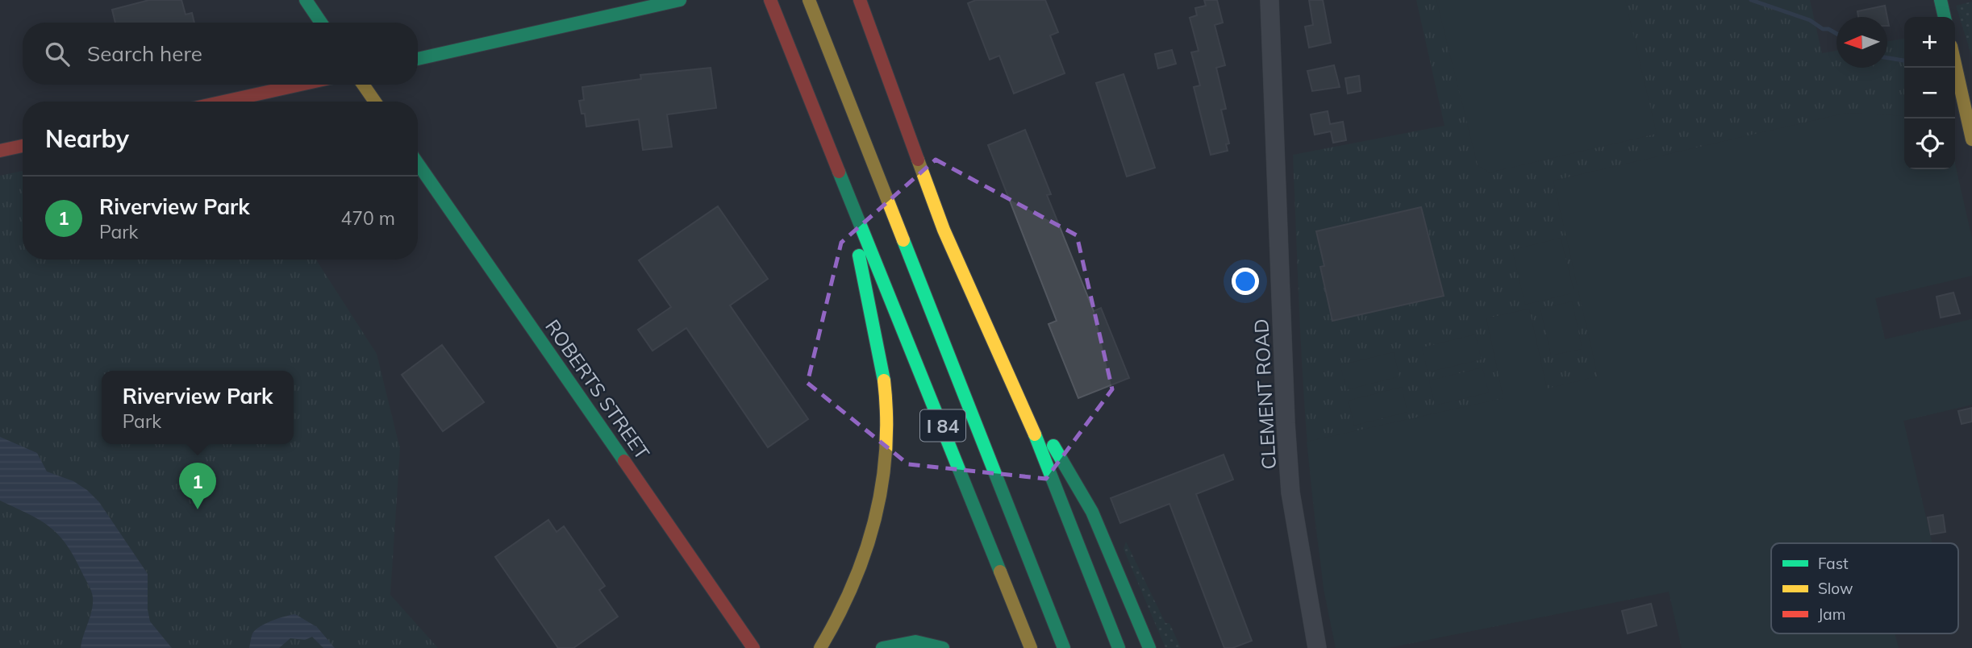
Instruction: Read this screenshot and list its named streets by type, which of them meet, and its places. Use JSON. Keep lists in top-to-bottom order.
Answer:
{
  "streets": {
    "main road": ["ROBERTS STREET", "I 84"],
    "street": ["CLEMENT ROAD"]
  },
  "legend": ["Fast", "Slow", "Jam"],
  "north": "left",
  "page": {
    "map_buttons": ["+", "−"],
    "search": "Search here",
    "heading": "Nearby",
    "list": [
      {
        "mark": "1",
        "name": "Riverview Park",
        "note": "Park",
        "value": "470 m"
      }
    ],
    "popup": ["Riverview Park", "Park"],
    "pins": "1"
  }
}
